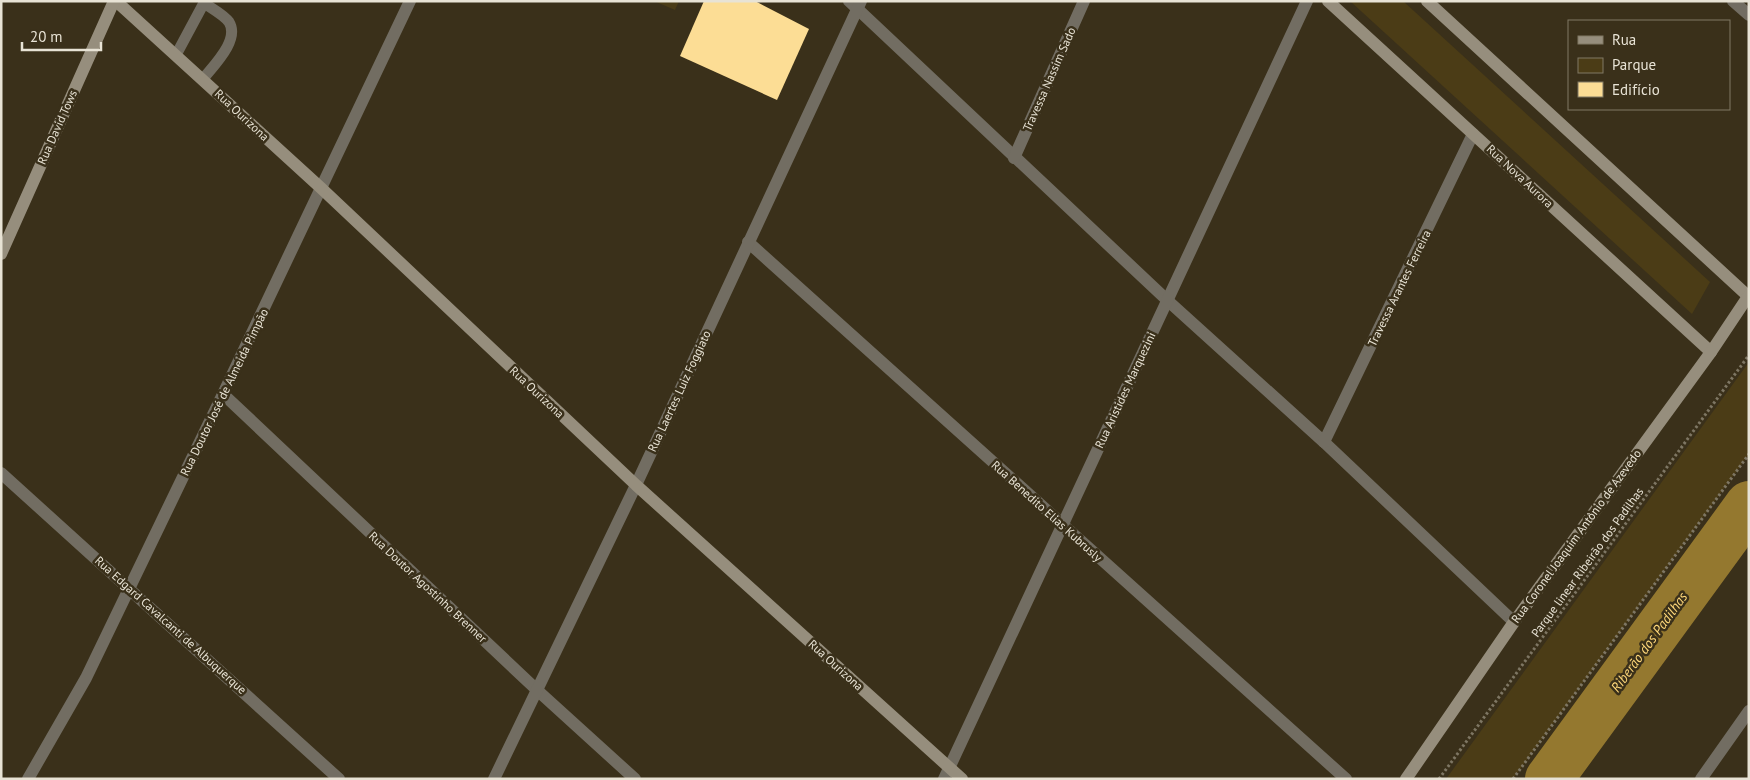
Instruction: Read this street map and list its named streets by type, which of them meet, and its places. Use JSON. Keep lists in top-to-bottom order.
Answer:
{
  "streets": {
    "main road": [
      "Rua Ourizona",
      "Rua David Tows",
      "Rua Nova Aurora",
      "Rua Coronel Joaquim Antônio de Azevedo"
    ],
    "street": [
      "Travessa Nassim Sado",
      "Travessa Arantes Ferreira",
      "Rua Aristides Marquezini",
      "Rua Laertes Luiz Foggiato",
      "Rua Doutor José de Almeida Pimpão",
      "Rua Benedito Elias Kubrusly",
      "Rua Doutor Agostinho Brenner",
      "Rua Edgard Cavalcanti de Albuquerque"
    ],
    "path": ["Parque linear Ribeirão dos Padilhas"]
  },
  "crossings": [
    ["Rua Ourizona", "Rua David Tows"],
    ["Rua Ourizona", "Rua Aristides Marquezini"],
    ["Rua Ourizona", "Rua Laertes Luiz Foggiato"],
    ["Rua Ourizona", "Rua Doutor José de Almeida Pimpão"],
    ["Rua Nova Aurora", "Travessa Arantes Ferreira"],
    ["Rua Nova Aurora", "Rua Coronel Joaquim Antônio de Azevedo"],
    ["Rua Aristides Marquezini", "Rua Benedito Elias Kubrusly"],
    ["Rua Laertes Luiz Foggiato", "Rua Benedito Elias Kubrusly"],
    ["Rua Laertes Luiz Foggiato", "Rua Doutor Agostinho Brenner"],
    ["Rua Doutor José de Almeida Pimpão", "Rua Doutor Agostinho Brenner"],
    ["Rua Doutor José de Almeida Pimpão", "Rua Edgard Cavalcanti de Albuquerque"]
  ],
  "water": ["Riberão dos Padilhas"],
  "legend": ["Rua", "Parque", "Edifício"],
  "scale_bar": "20 m"
}
